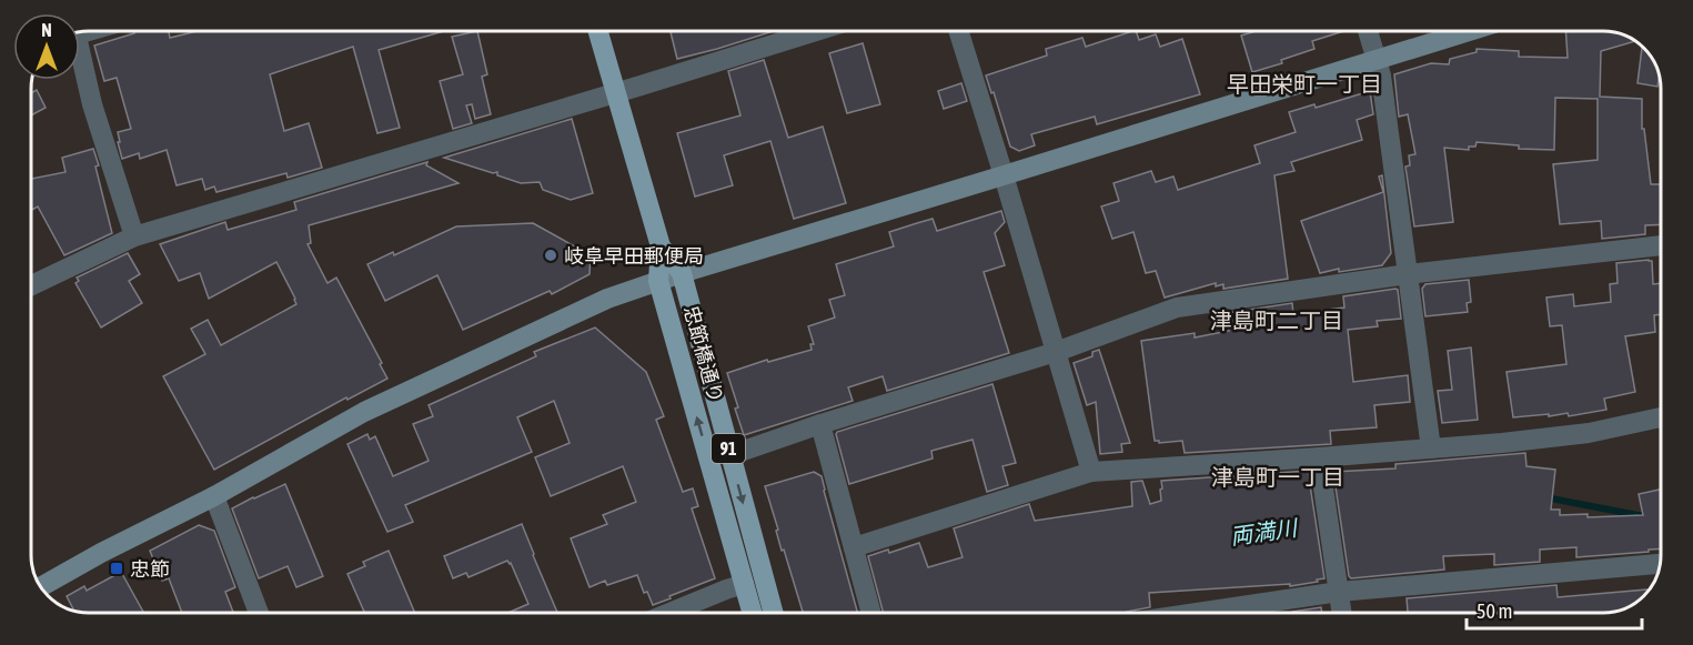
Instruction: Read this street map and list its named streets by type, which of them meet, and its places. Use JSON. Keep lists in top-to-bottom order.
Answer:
{
  "streets": {
    "main road": ["忠節橋通り", "91"]
  },
  "districts": ["早田栄町一丁目", "津島町二丁目", "津島町一丁目"],
  "water": ["両満川"],
  "places": {
    "other": ["岐阜早田郵便局"],
    "transit": ["忠節"]
  },
  "scale_bar": "50 m",
  "north": "top"
}
